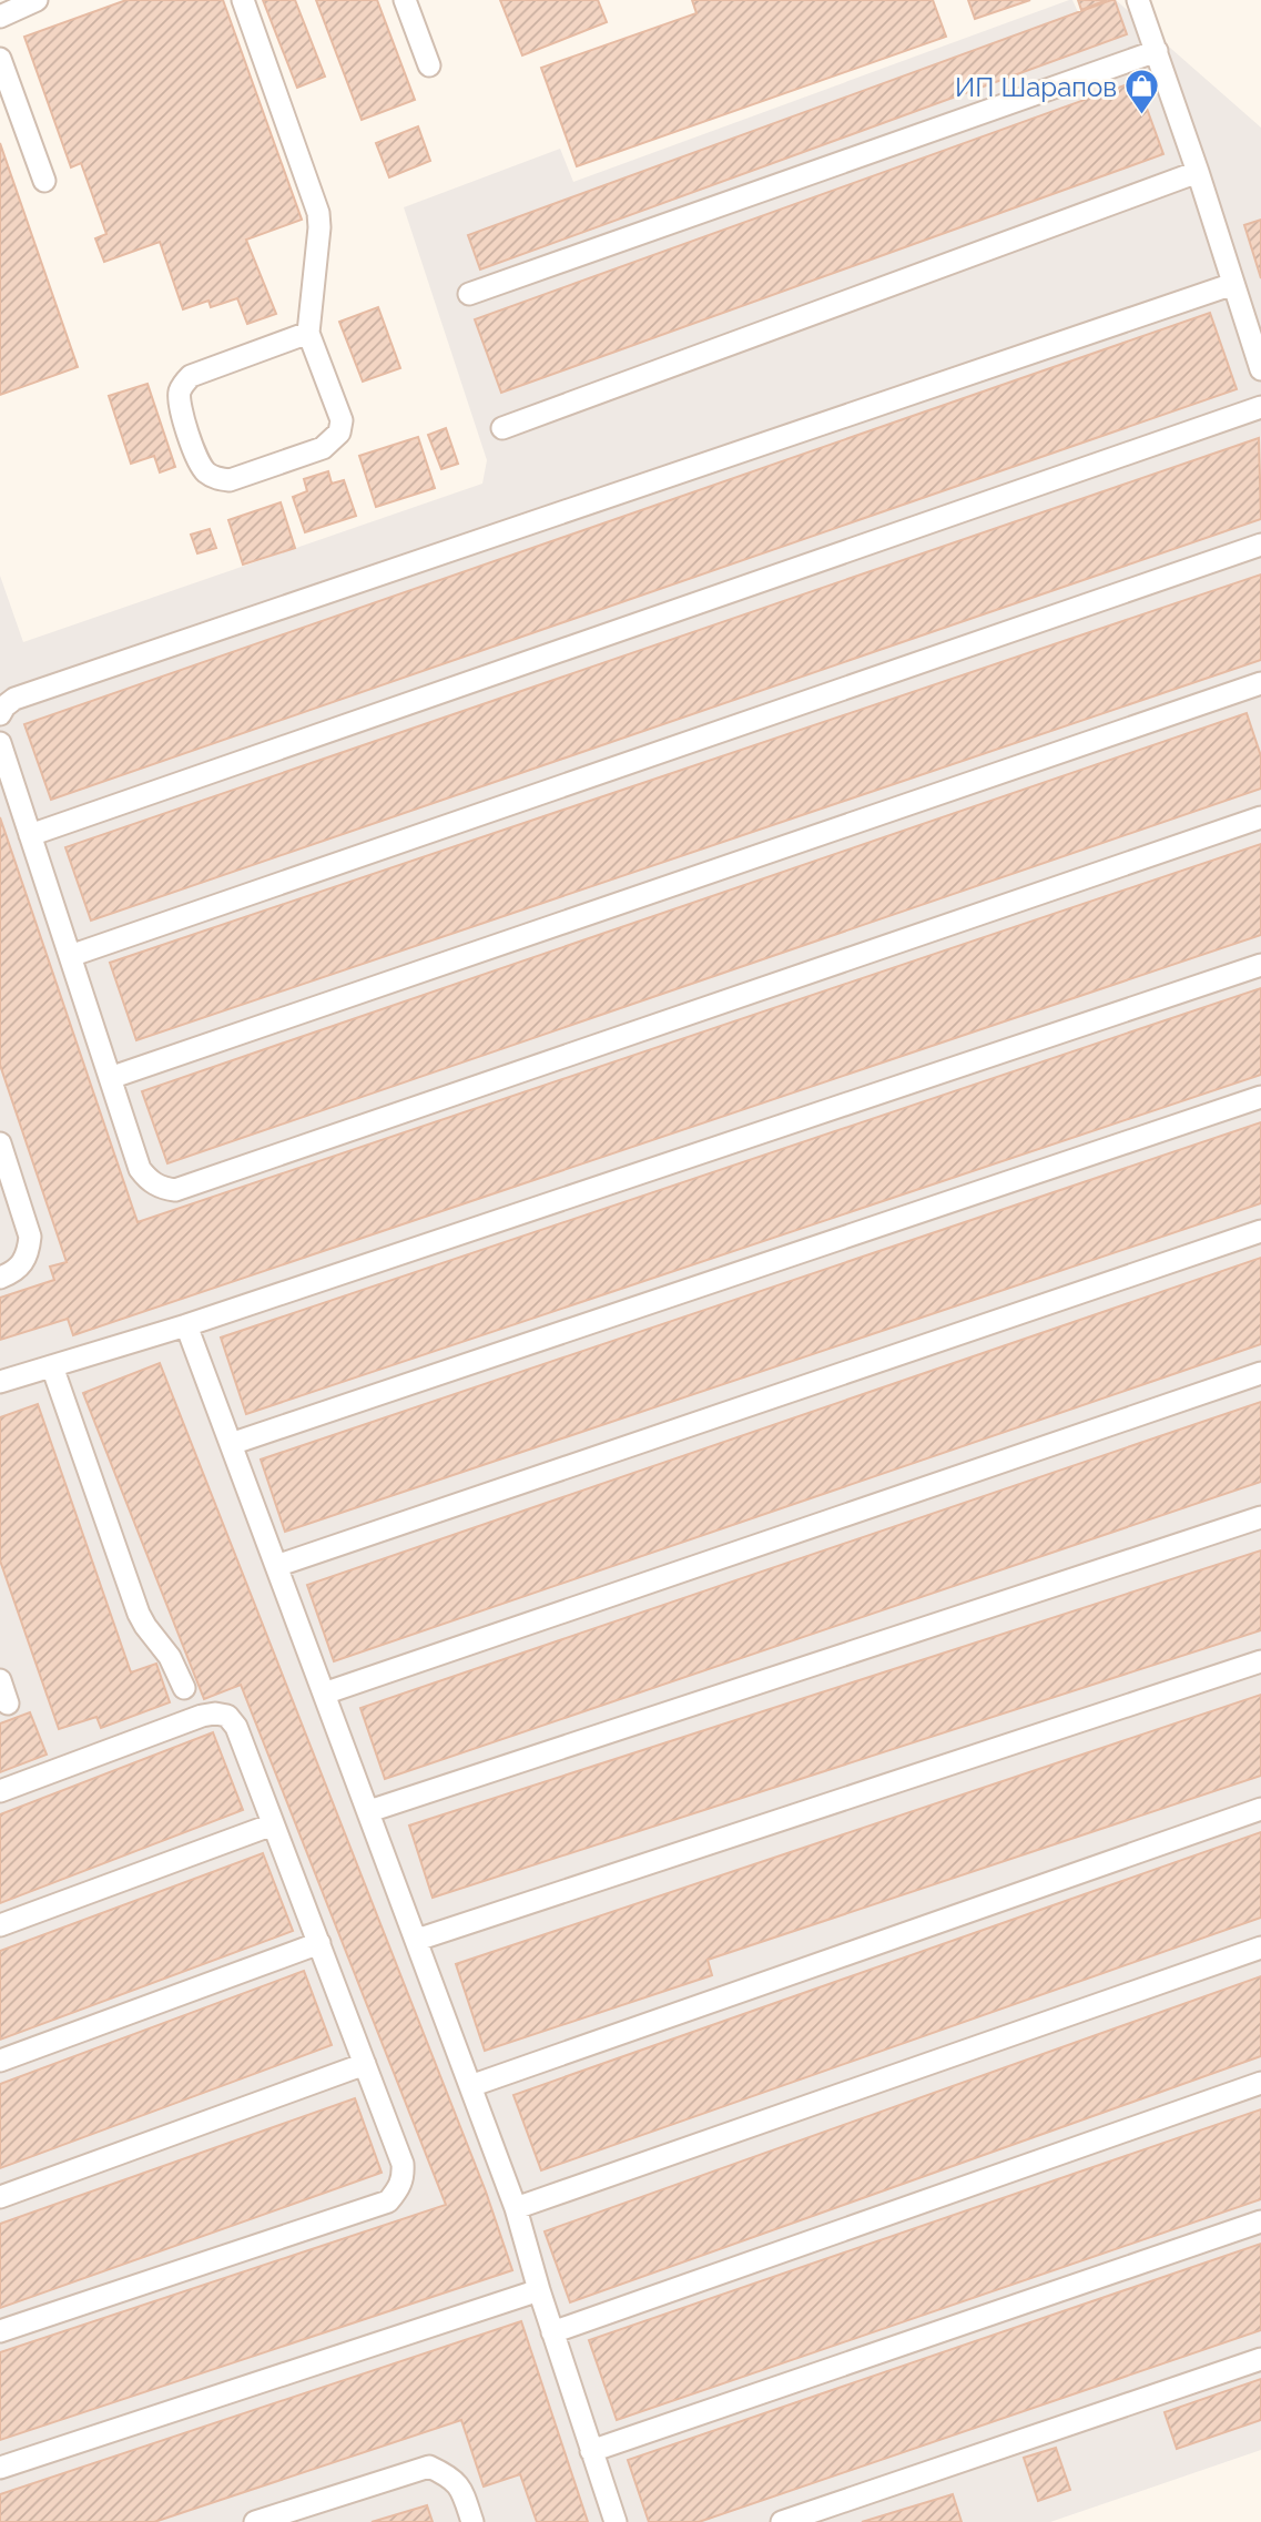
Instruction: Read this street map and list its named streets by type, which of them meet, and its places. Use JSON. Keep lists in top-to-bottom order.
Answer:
{
  "places": {
    "shop": ["ИП Шарапов"]
  }
}
